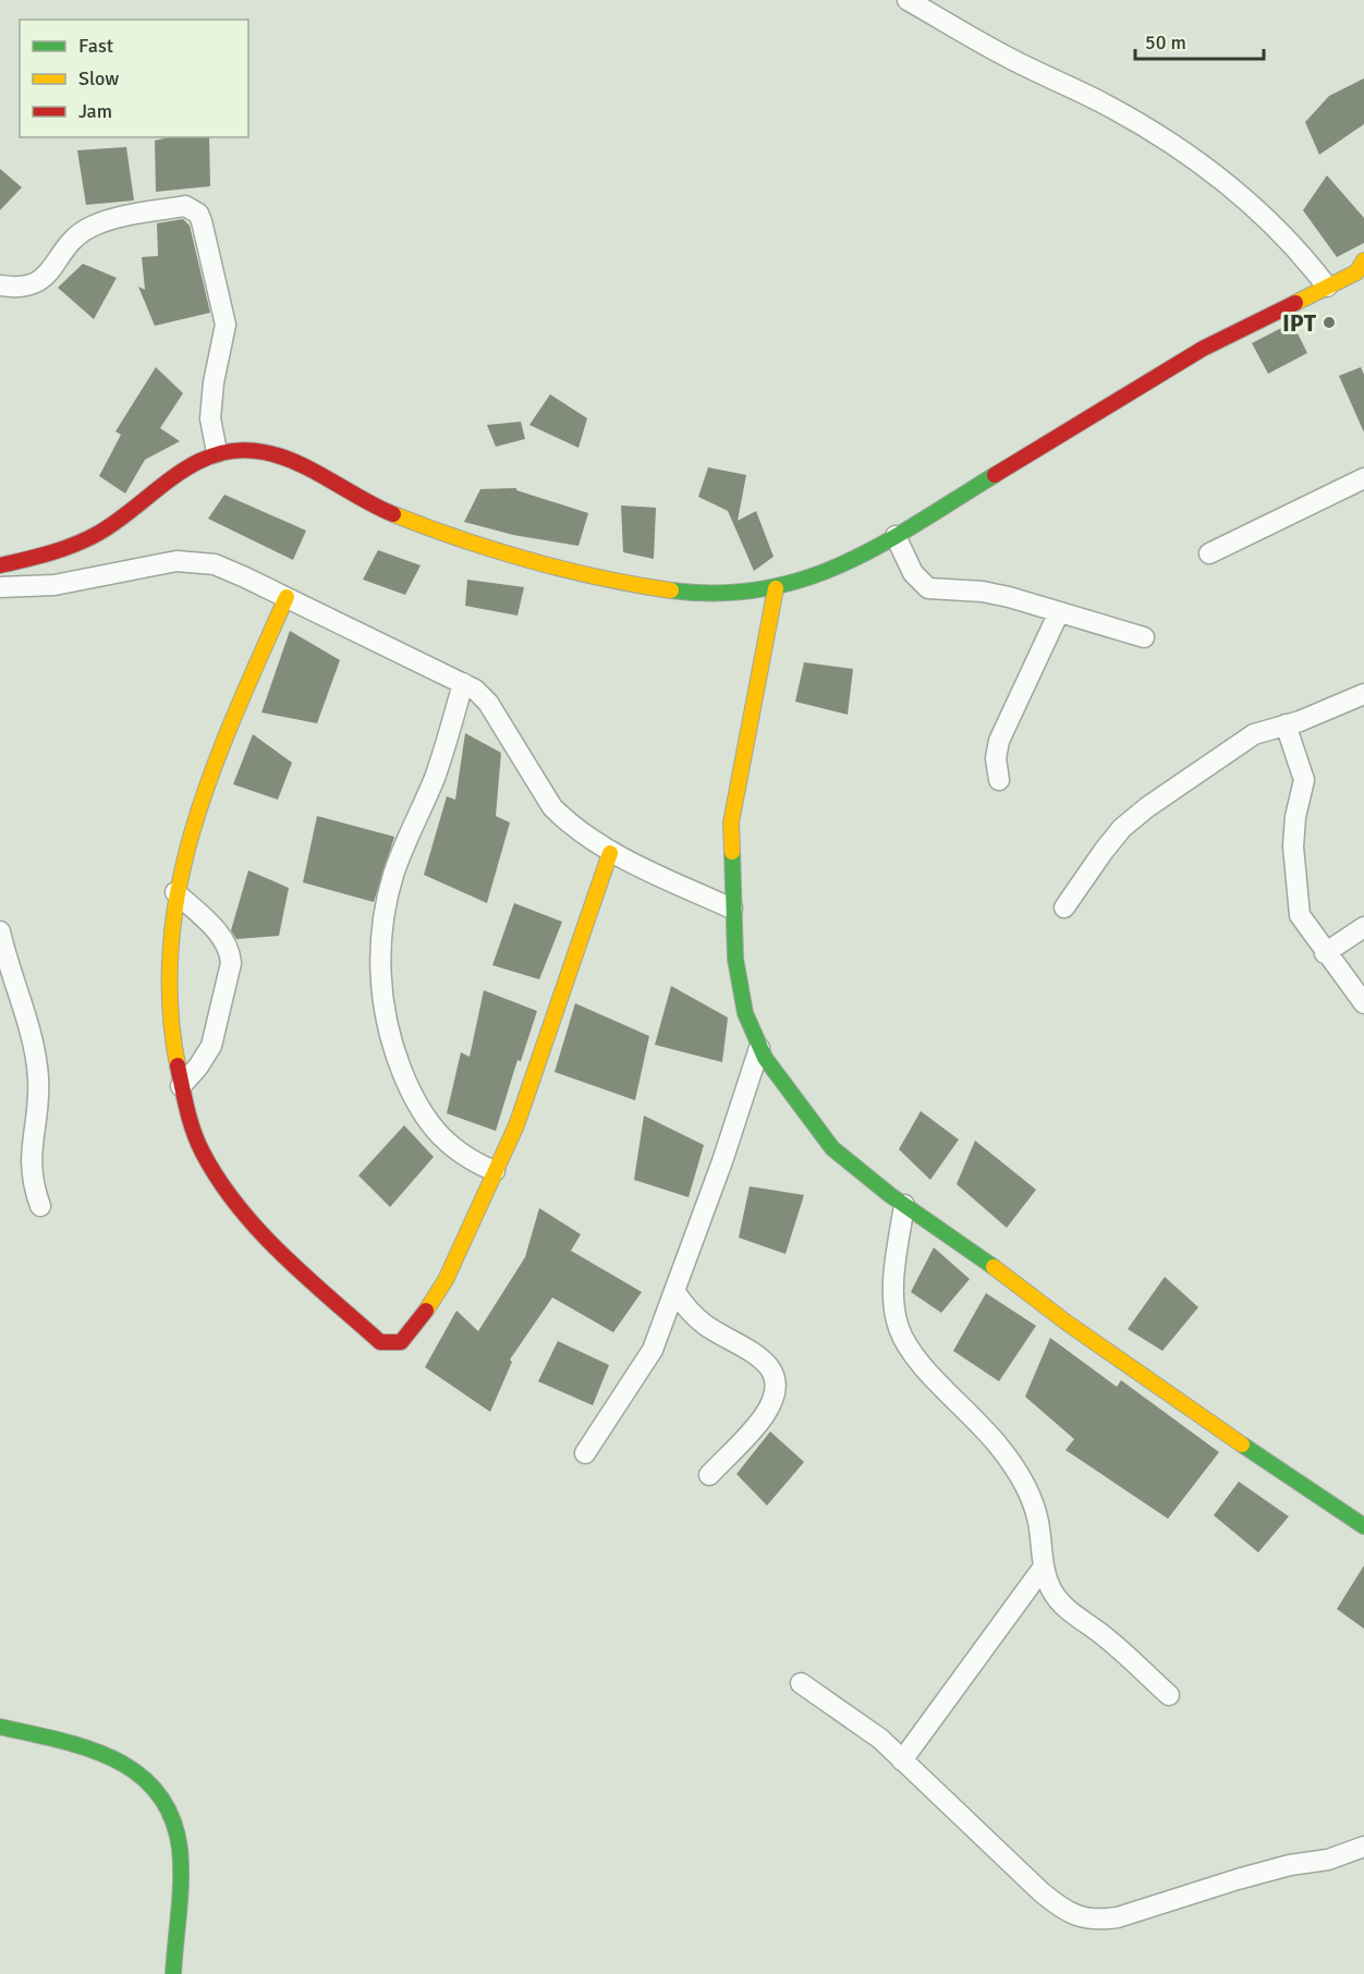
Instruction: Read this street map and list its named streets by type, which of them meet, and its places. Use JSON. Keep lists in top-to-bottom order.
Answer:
{
  "places": ["IPT"],
  "legend": ["Fast", "Slow", "Jam"],
  "scale_bar": "50 m"
}
